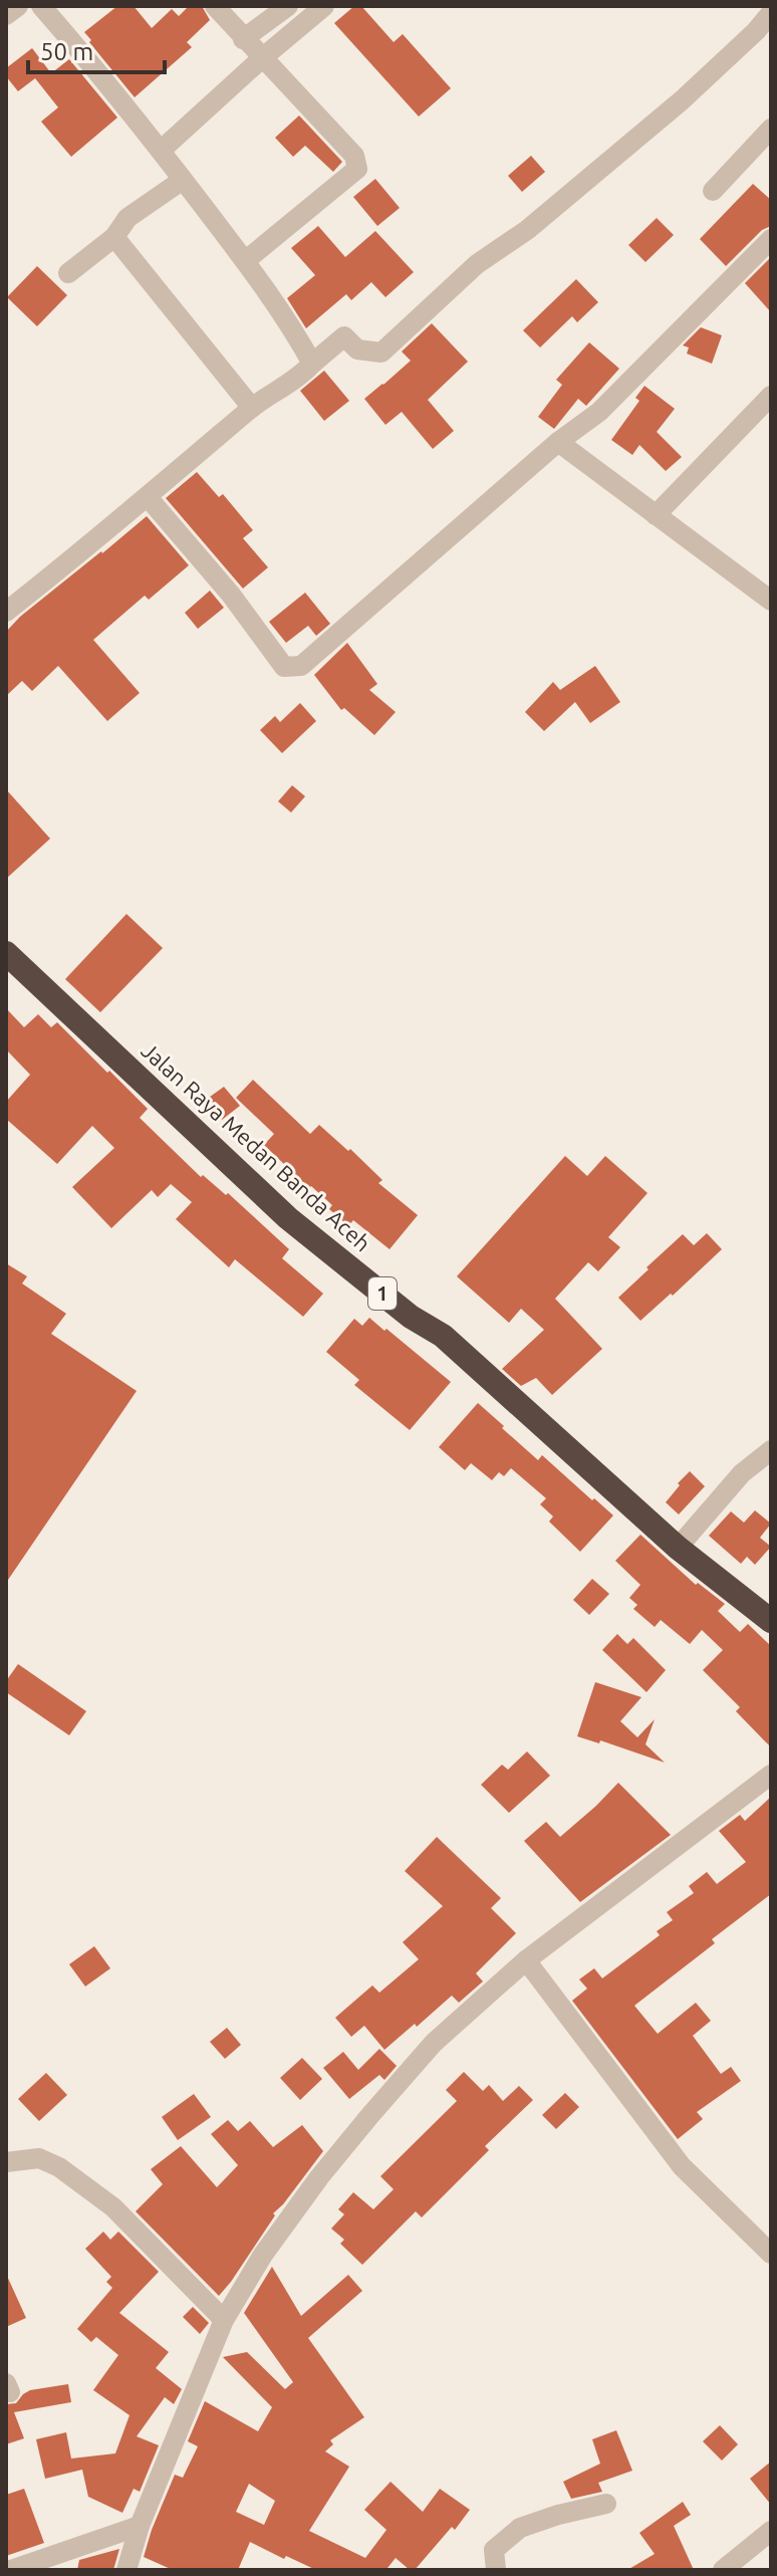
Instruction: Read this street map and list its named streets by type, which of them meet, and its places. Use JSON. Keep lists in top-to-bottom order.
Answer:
{
  "streets": {
    "highway": ["Jalan Raya Medan Banda Aceh", "1"]
  },
  "scale_bar": "50 m"
}
